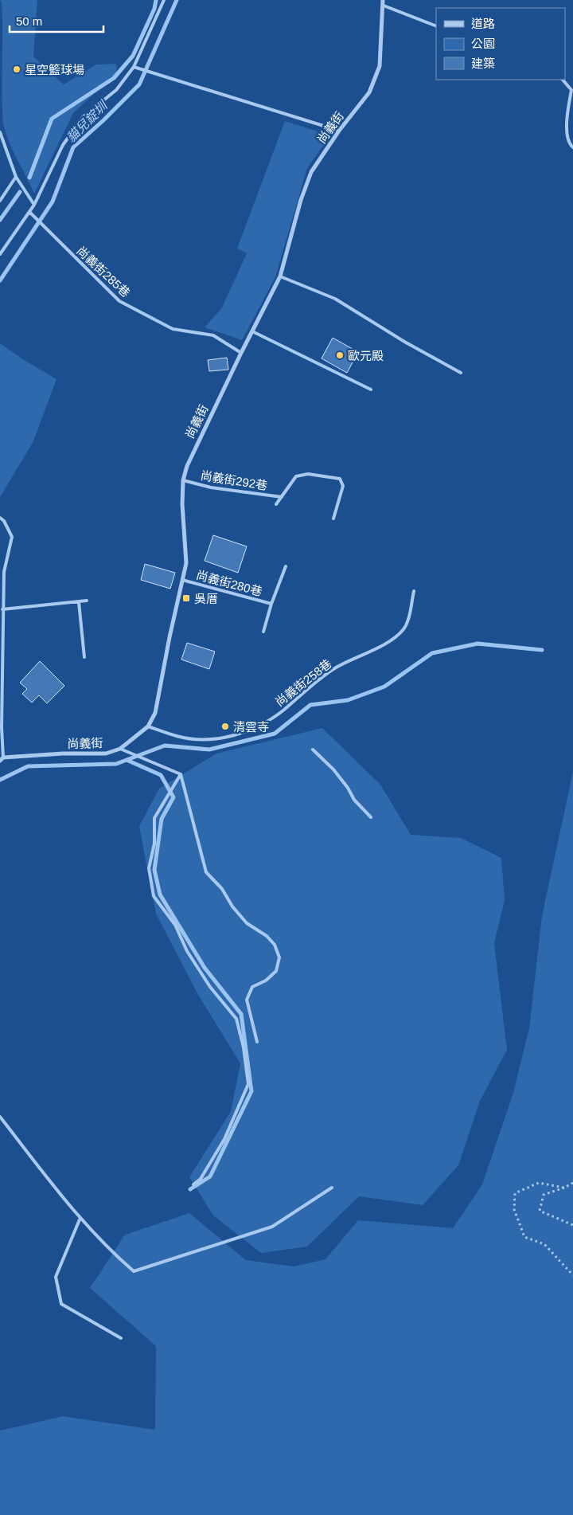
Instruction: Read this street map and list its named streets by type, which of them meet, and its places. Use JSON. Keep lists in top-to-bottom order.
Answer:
{
  "streets": {
    "street": ["尚義街"],
    "lane": [
      "尚義街285巷",
      "尚義街292巷",
      "尚義街280巷",
      "尚義街258巷"
    ]
  },
  "crossings": [
    ["尚義街", "尚義街285巷"],
    ["尚義街", "尚義街292巷"],
    ["尚義街", "尚義街280巷"],
    ["尚義街", "尚義街258巷"]
  ],
  "water": ["貓兒錠圳"],
  "places": {
    "other": ["星空籃球場", "歐元殿", "清雲寺"],
    "transit": ["吳厝"]
  },
  "legend": ["道路", "公園", "建築"],
  "scale_bar": "50 m"
}
